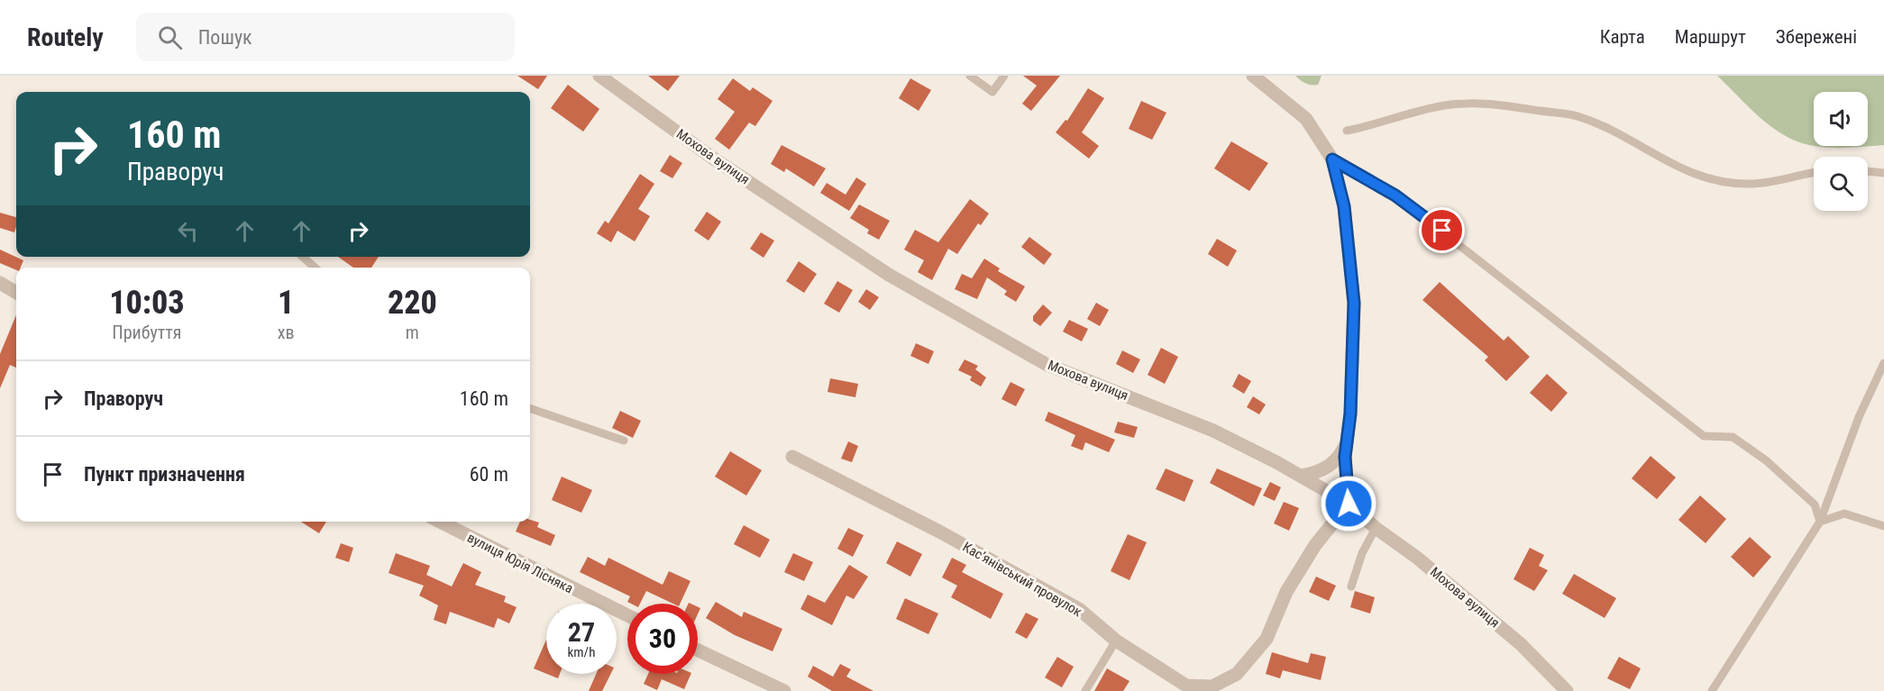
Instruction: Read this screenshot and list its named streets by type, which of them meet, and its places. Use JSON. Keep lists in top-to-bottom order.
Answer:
{
  "streets": {
    "street": ["Мохова вулиця", "вулиця Юрія Лісняка", "Касʼянівський провулок"]
  },
  "crossings": [
    ["Мохова вулиця", "Касʼянівський провулок"]
  ],
  "page": {
    "header": "Routely",
    "search": "Пошук",
    "nav": ["Карта", "Маршрут", "Збережені"],
    "turn": ["160 m", "Праворуч"],
    "eta": [
      "10:03",
      "Прибуття",
      "1",
      "хв",
      "220",
      "m"
    ],
    "list": [
      {
        "name": "Праворуч",
        "value": "160 m"
      },
      {
        "name": "Пункт призначення",
        "value": "60 m"
      }
    ],
    "speed": "27 km/h",
    "limit": "30"
  }
}
